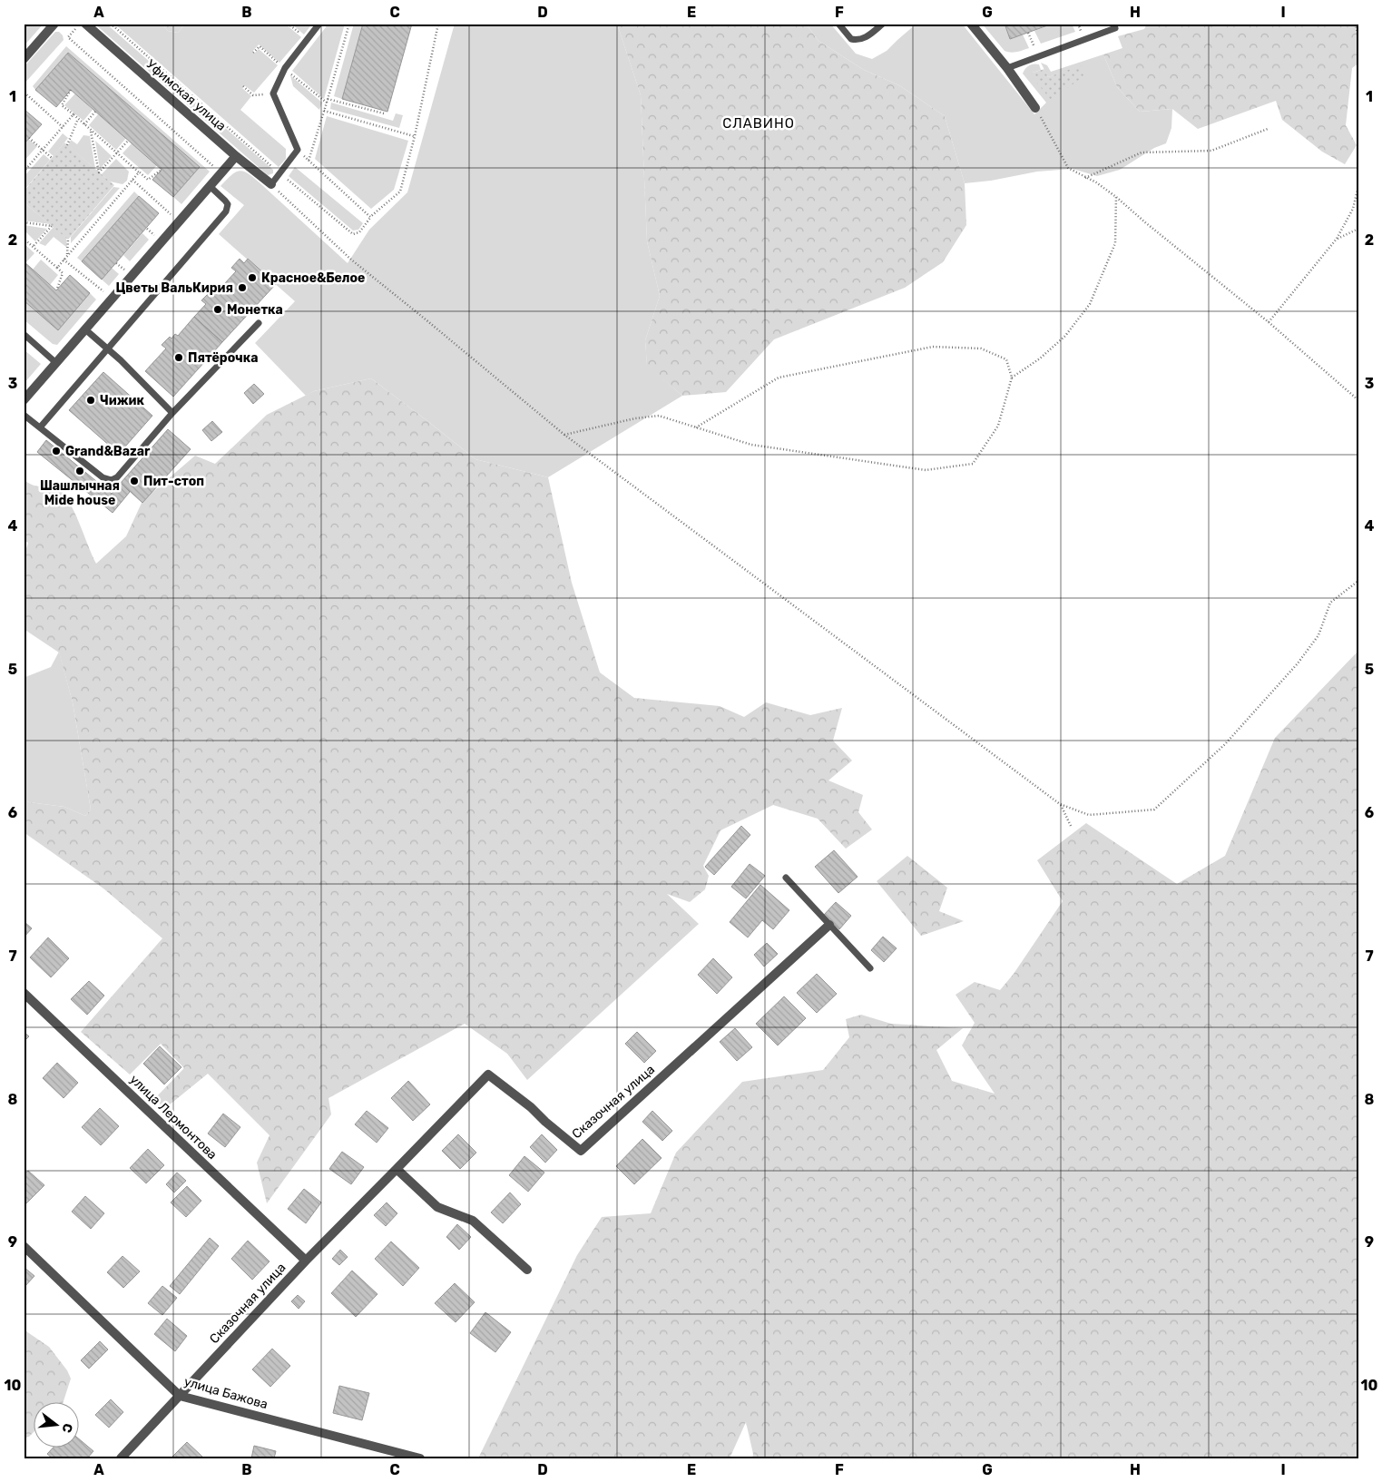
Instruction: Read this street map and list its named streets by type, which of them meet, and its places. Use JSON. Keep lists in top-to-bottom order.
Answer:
{
  "streets": {
    "street": [
      "Уфимская улица",
      "Сказочная улица",
      "улица Лермонтова",
      "улица Бажова"
    ]
  },
  "crossings": [
    ["Сказочная улица", "улица Лермонтова"],
    ["Сказочная улица", "улица Бажова"]
  ],
  "districts": ["СЛАВИНО"],
  "places": [
    "Красное&Белое",
    "Цветы ВальКирия",
    "Монетка",
    "Пятёрочка",
    "Чижик",
    "Grand&Bazar",
    "Шашлычная Mide house",
    "Пит-стоп"
  ],
  "north": "right",
  "grid": {
    "columns": [
      "A",
      "B",
      "C",
      "D",
      "E",
      "F",
      "G",
      "H",
      "I"
    ],
    "rows": [
      "1",
      "2",
      "3",
      "4",
      "5",
      "6",
      "7",
      "8",
      "9",
      "10"
    ]
  }
}
